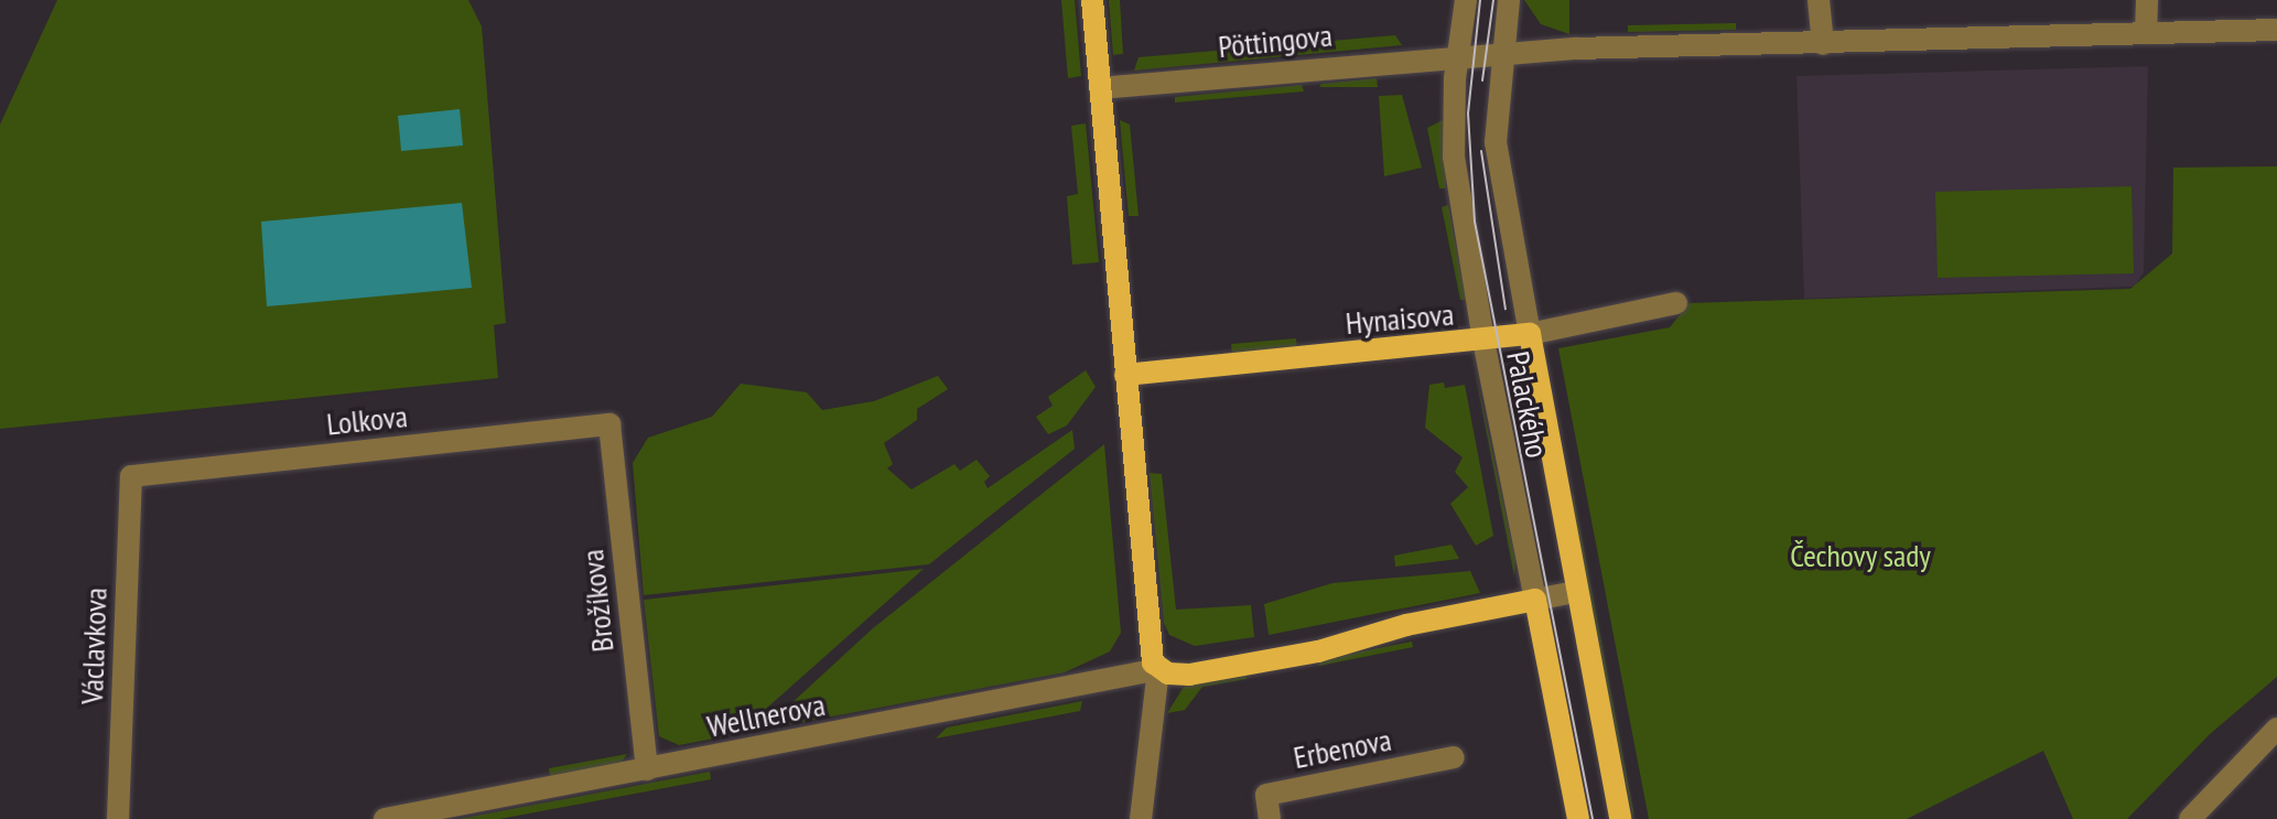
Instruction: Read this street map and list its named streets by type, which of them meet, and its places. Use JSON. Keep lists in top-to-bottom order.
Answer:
{
  "streets": {
    "main road": ["Hynaisova", "Palackého", "Wellnerova"],
    "street": [
      "Pöttingova",
      "Lolkova",
      "Brožíkova",
      "Václavkova",
      "Erbenova"
    ]
  },
  "crossings": [
    ["Pöttingova", "Palackého"],
    ["Hynaisova", "Palackého"],
    ["Palackého", "Wellnerova"],
    ["Lolkova", "Brožíkova"],
    ["Lolkova", "Václavkova"],
    ["Brožíkova", "Wellnerova"]
  ],
  "parks": ["Čechovy sady"]
}
